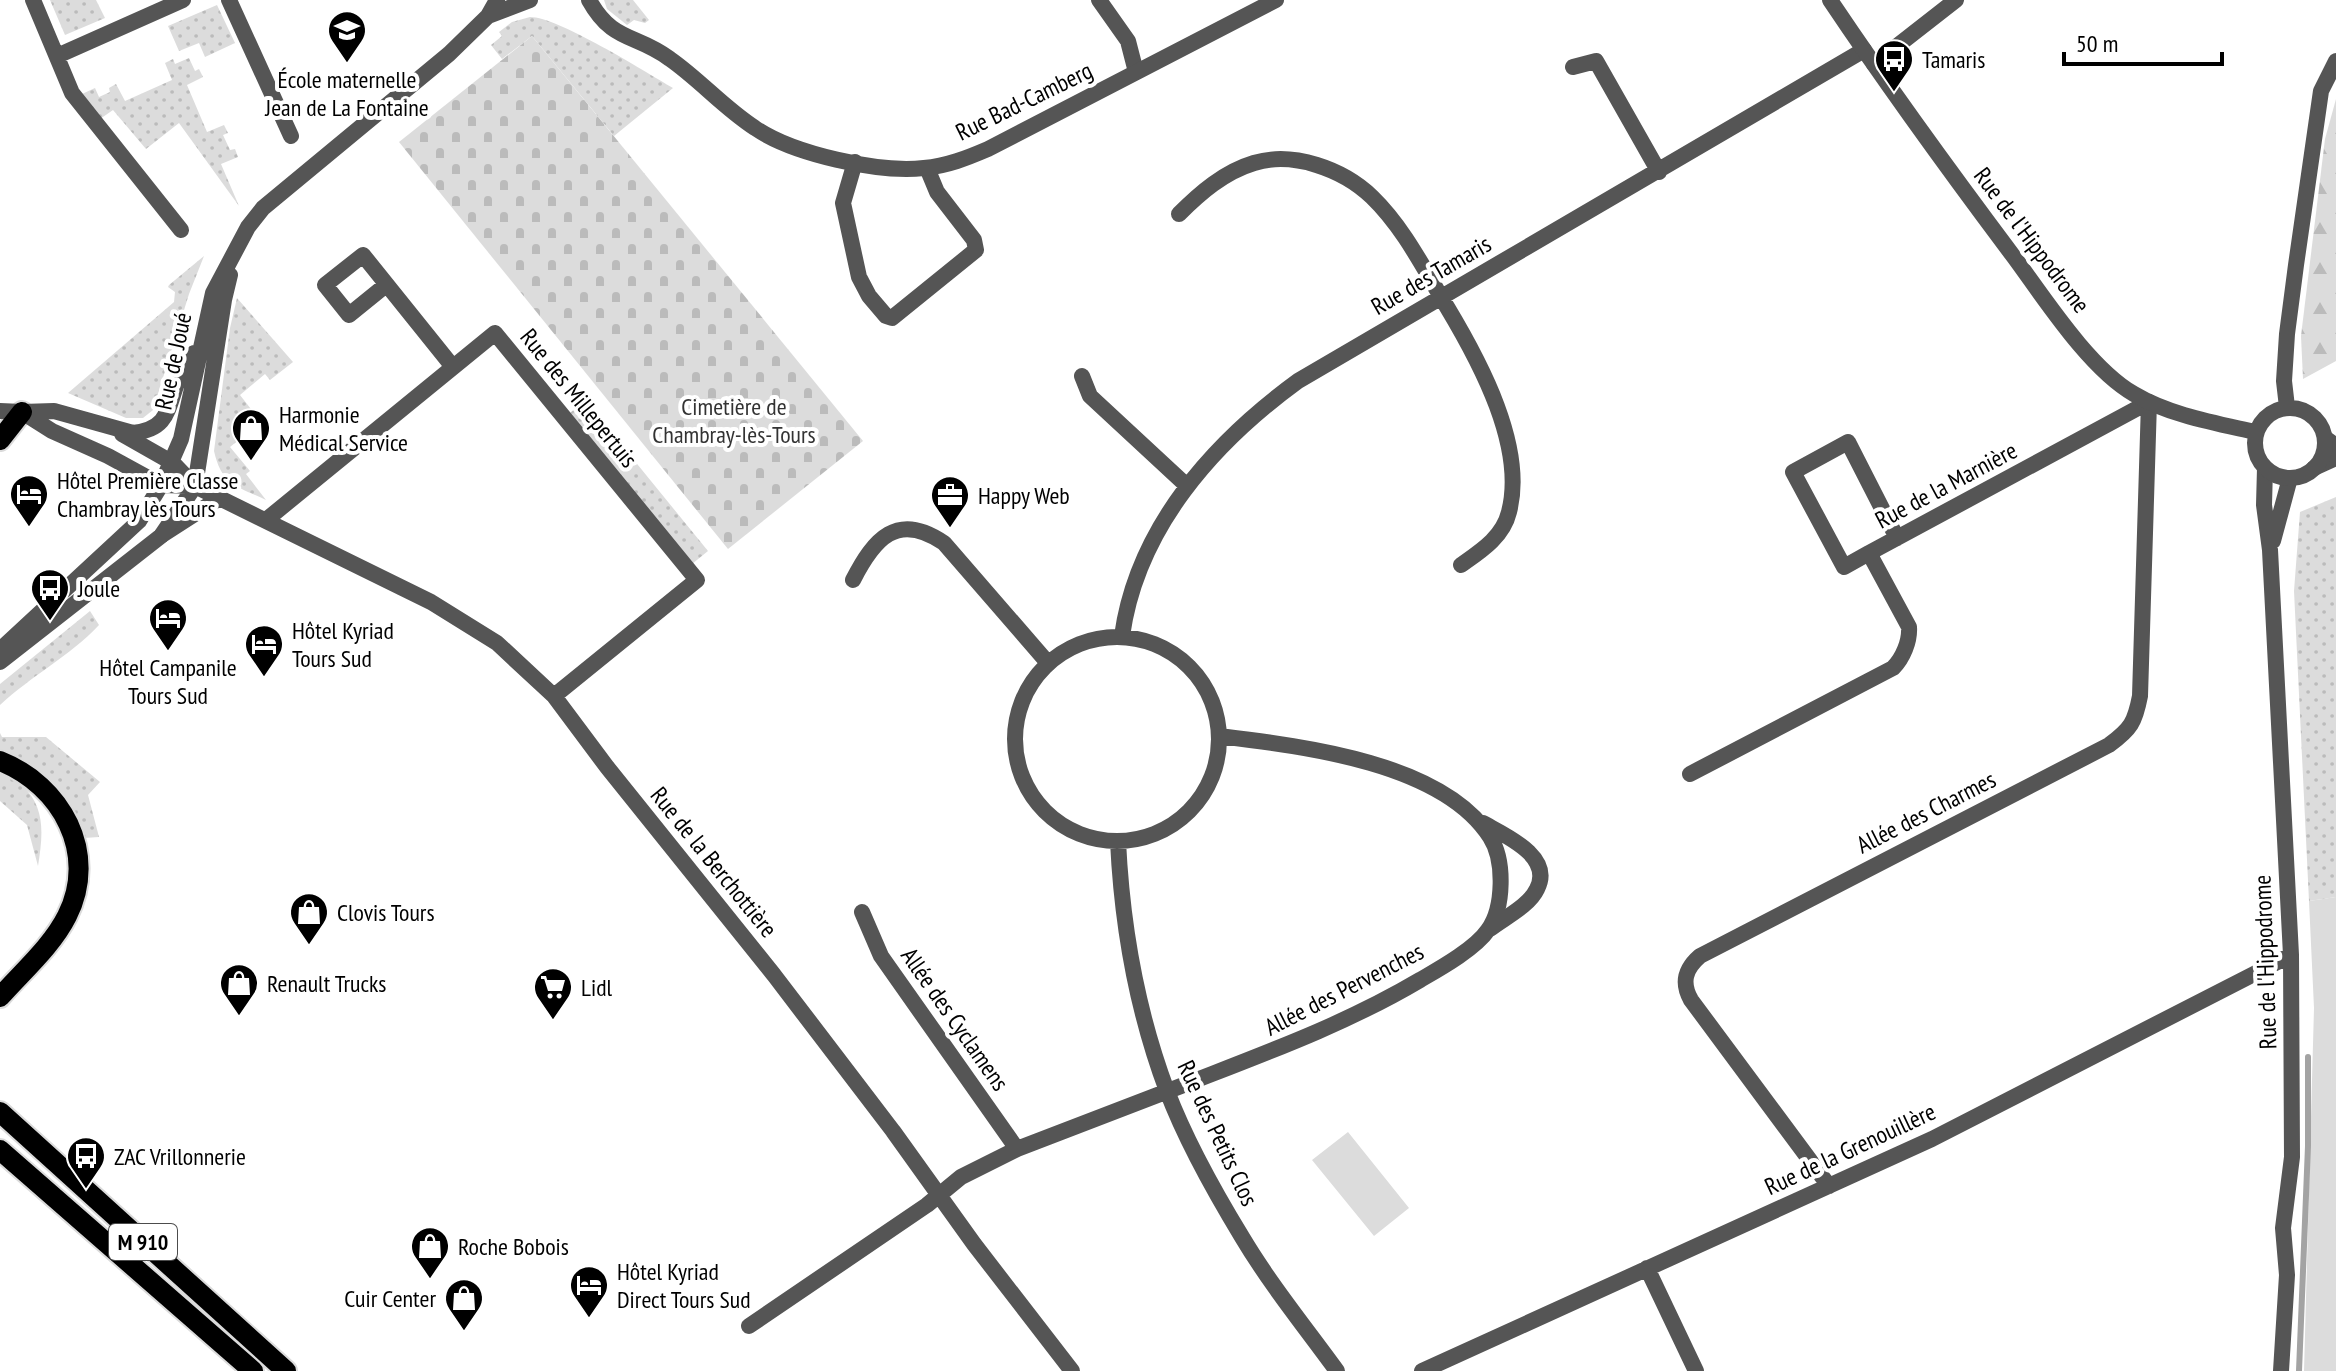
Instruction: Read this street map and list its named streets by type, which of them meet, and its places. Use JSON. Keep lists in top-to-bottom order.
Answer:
{
  "streets": {
    "main road": ["M 910"],
    "street": [
      "Rue Bad-Camberg",
      "Rue de l'Hippodrome",
      "Rue des Tamaris",
      "Rue de Joué",
      "Rue des Millepertuis",
      "Rue de la Marnière",
      "Allée des Charmes",
      "Rue de la Berchottière",
      "Allée des Pervenches",
      "Allée des Cyclamens",
      "Rue des Petits Clos",
      "Rue de la Grenouillère"
    ]
  },
  "crossings": [
    ["Rue de l'Hippodrome", "Rue des Tamaris"],
    ["Rue de l'Hippodrome", "Rue de la Marnière"],
    ["Rue de l'Hippodrome", "Allée des Charmes"],
    ["Rue de l'Hippodrome", "Rue de la Grenouillère"],
    ["Rue des Tamaris", "Rue des Petits Clos"],
    ["Rue de Joué", "Rue de la Berchottière"],
    ["Rue des Millepertuis", "Rue de la Berchottière"],
    ["Rue de la Marnière", "Allée des Charmes"],
    ["Allée des Charmes", "Rue de la Grenouillère"],
    ["Rue de la Berchottière", "Allée des Pervenches"],
    ["Allée des Pervenches", "Allée des Cyclamens"],
    ["Allée des Pervenches", "Rue des Petits Clos"]
  ],
  "parks": ["Cimetière de Chambray-lès-Tours"],
  "places": {
    "school or university": ["École maternelle Jean de La Fontaine"],
    "bus stop": ["Tamaris", "Joule", "ZAC Vrillonnerie"],
    "shop": [
      "Harmonie Médical Service",
      "Clovis Tours",
      "Renault Trucks",
      "Roche Bobois",
      "Cuir Center"
    ],
    "hotel": [
      "Hôtel Première Classe Chambray lès Tours",
      "Hôtel Campanile Tours Sud",
      "Hôtel Kyriad Tours Sud",
      "Hôtel Kyriad Direct Tours Sud"
    ],
    "office": ["Happy Web"],
    "supermarket": ["Lidl"]
  },
  "scale_bar": "50 m"
}
